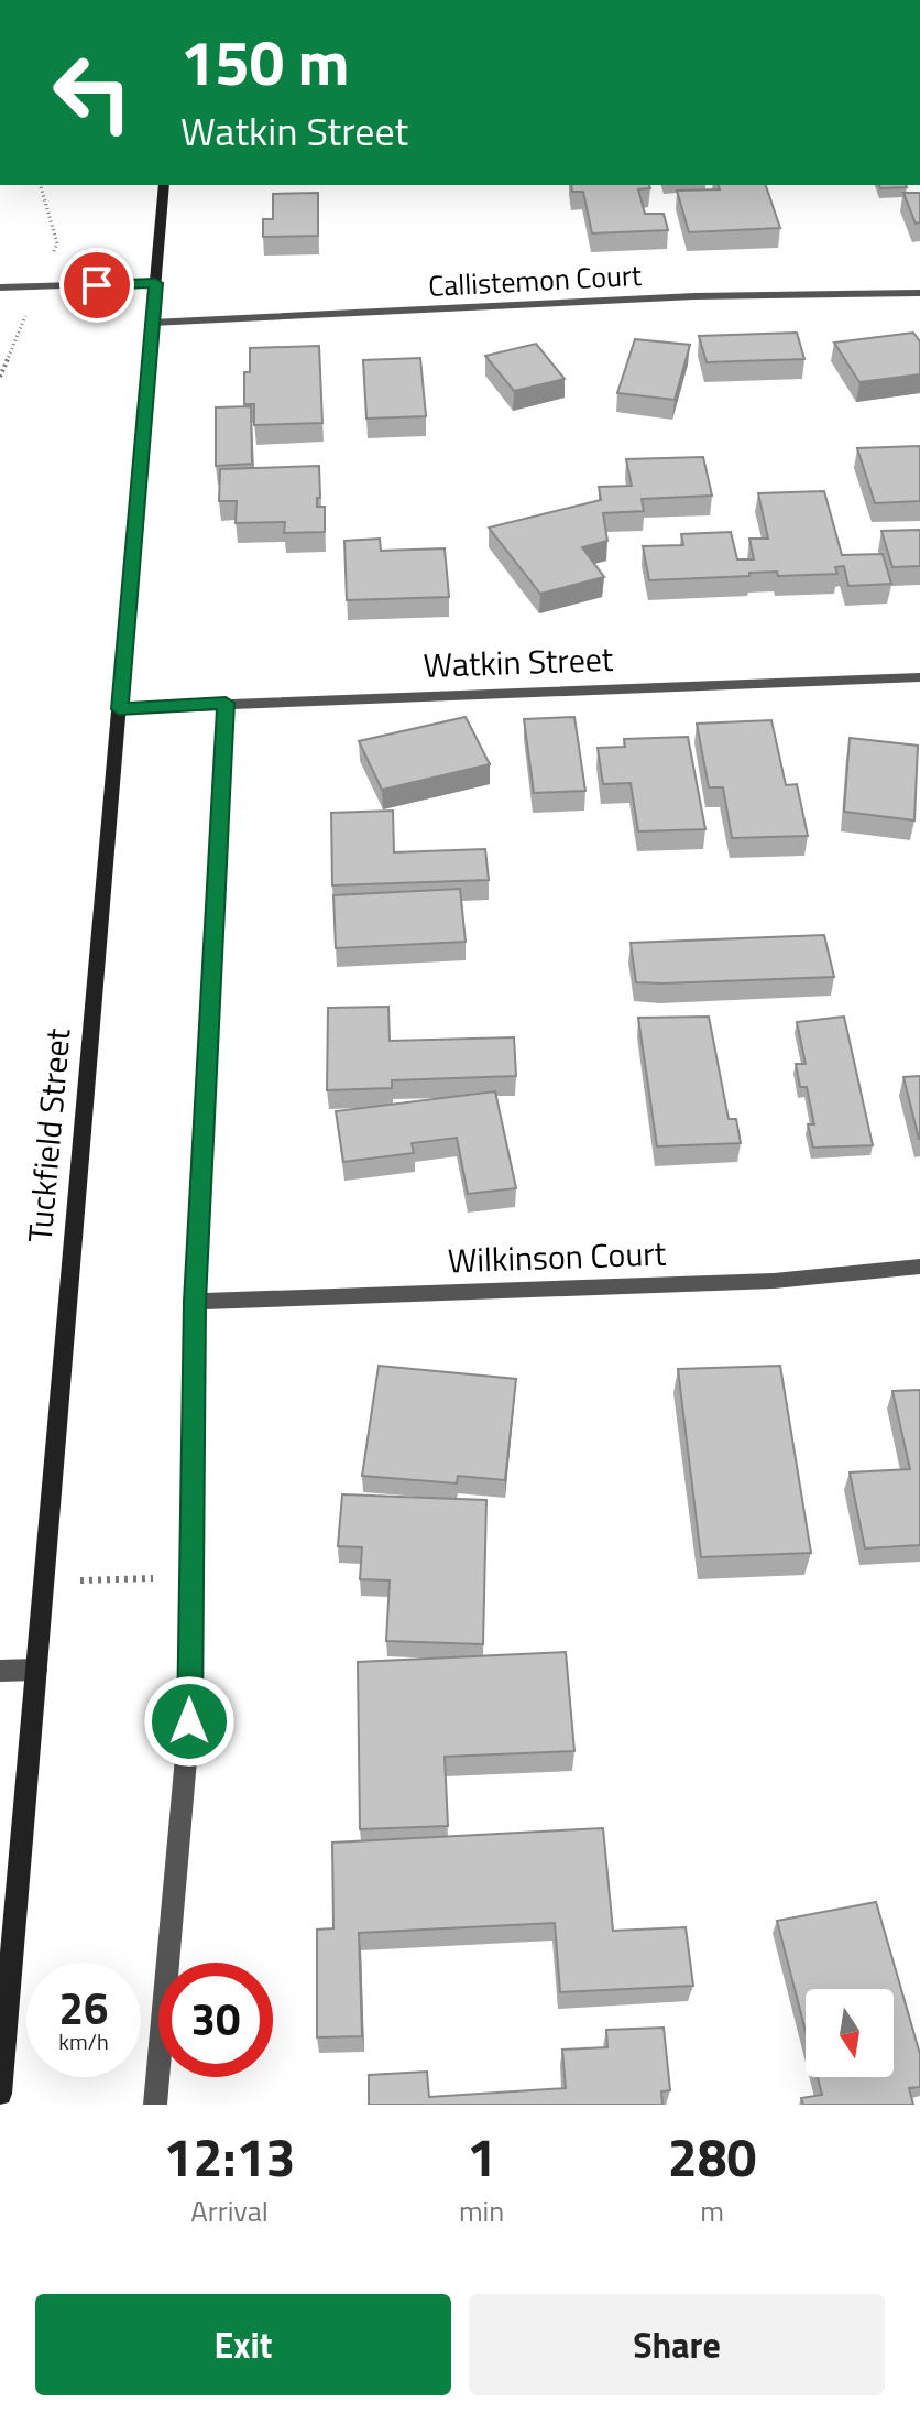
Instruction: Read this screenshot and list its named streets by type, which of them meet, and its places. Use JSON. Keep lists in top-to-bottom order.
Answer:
{
  "streets": {
    "main road": ["Tuckfield Street"],
    "street": ["Callistemon Court", "Watkin Street", "Wilkinson Court"]
  },
  "crossings": [
    ["Callistemon Court", "Tuckfield Street"],
    ["Watkin Street", "Tuckfield Street"]
  ],
  "north": "bottom",
  "page": {
    "turn": ["150 m", "Watkin Street"],
    "speed": "26 km/h",
    "limit": "30",
    "eta": [
      "12:13",
      "Arrival",
      "1",
      "min",
      "280",
      "m"
    ],
    "buttons": ["Exit", "Share"]
  }
}
